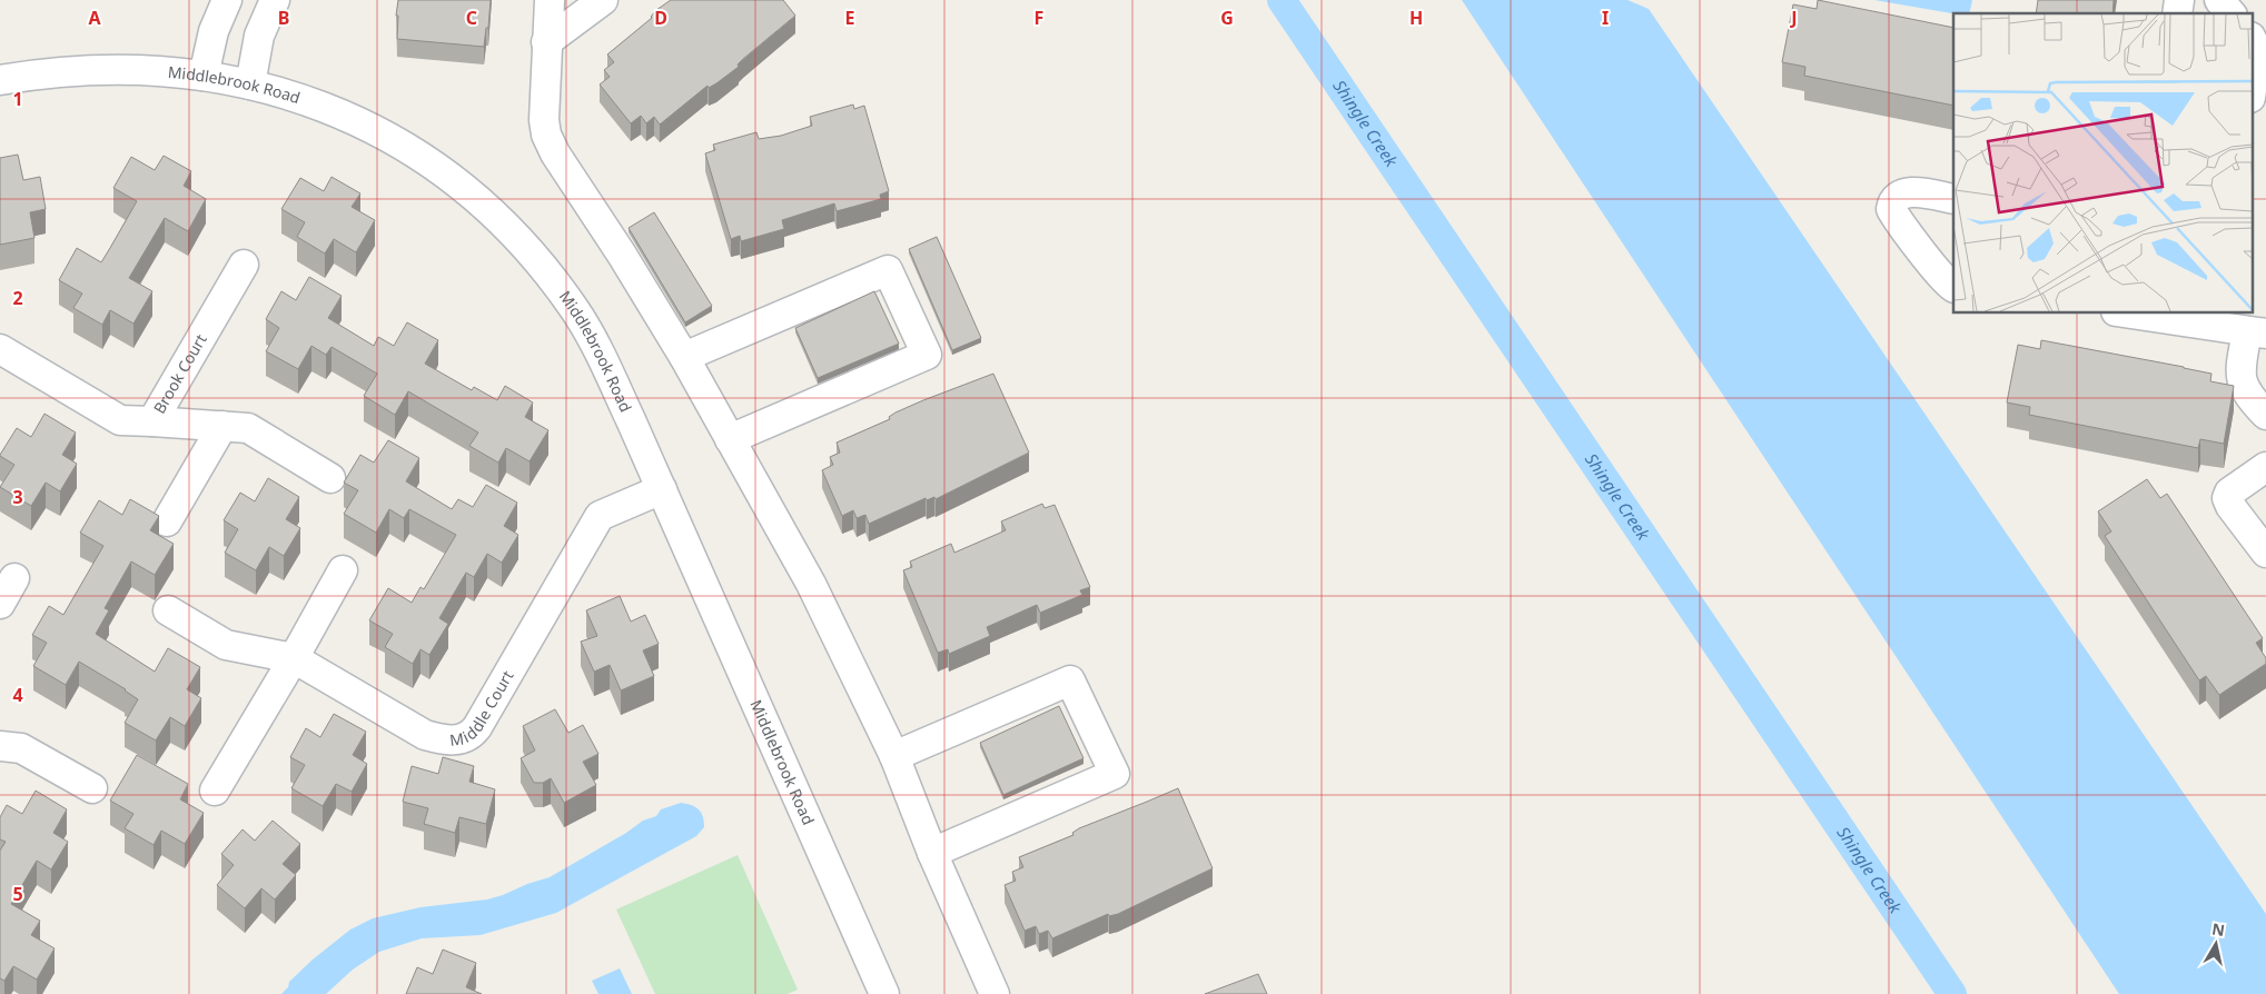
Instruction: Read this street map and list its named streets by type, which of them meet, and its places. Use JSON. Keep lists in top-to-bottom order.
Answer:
{
  "streets": {
    "street": ["Middlebrook Road", "Brook Court", "Middle Court"]
  },
  "crossings": [
    ["Middlebrook Road", "Middle Court"]
  ],
  "water": ["Shingle Creek"],
  "north": "top",
  "grid": {
    "columns": [
      "A",
      "B",
      "C",
      "D",
      "E",
      "F",
      "G",
      "H",
      "I",
      "J"
    ],
    "rows": [
      "1",
      "2",
      "3",
      "4",
      "5"
    ]
  }
}
